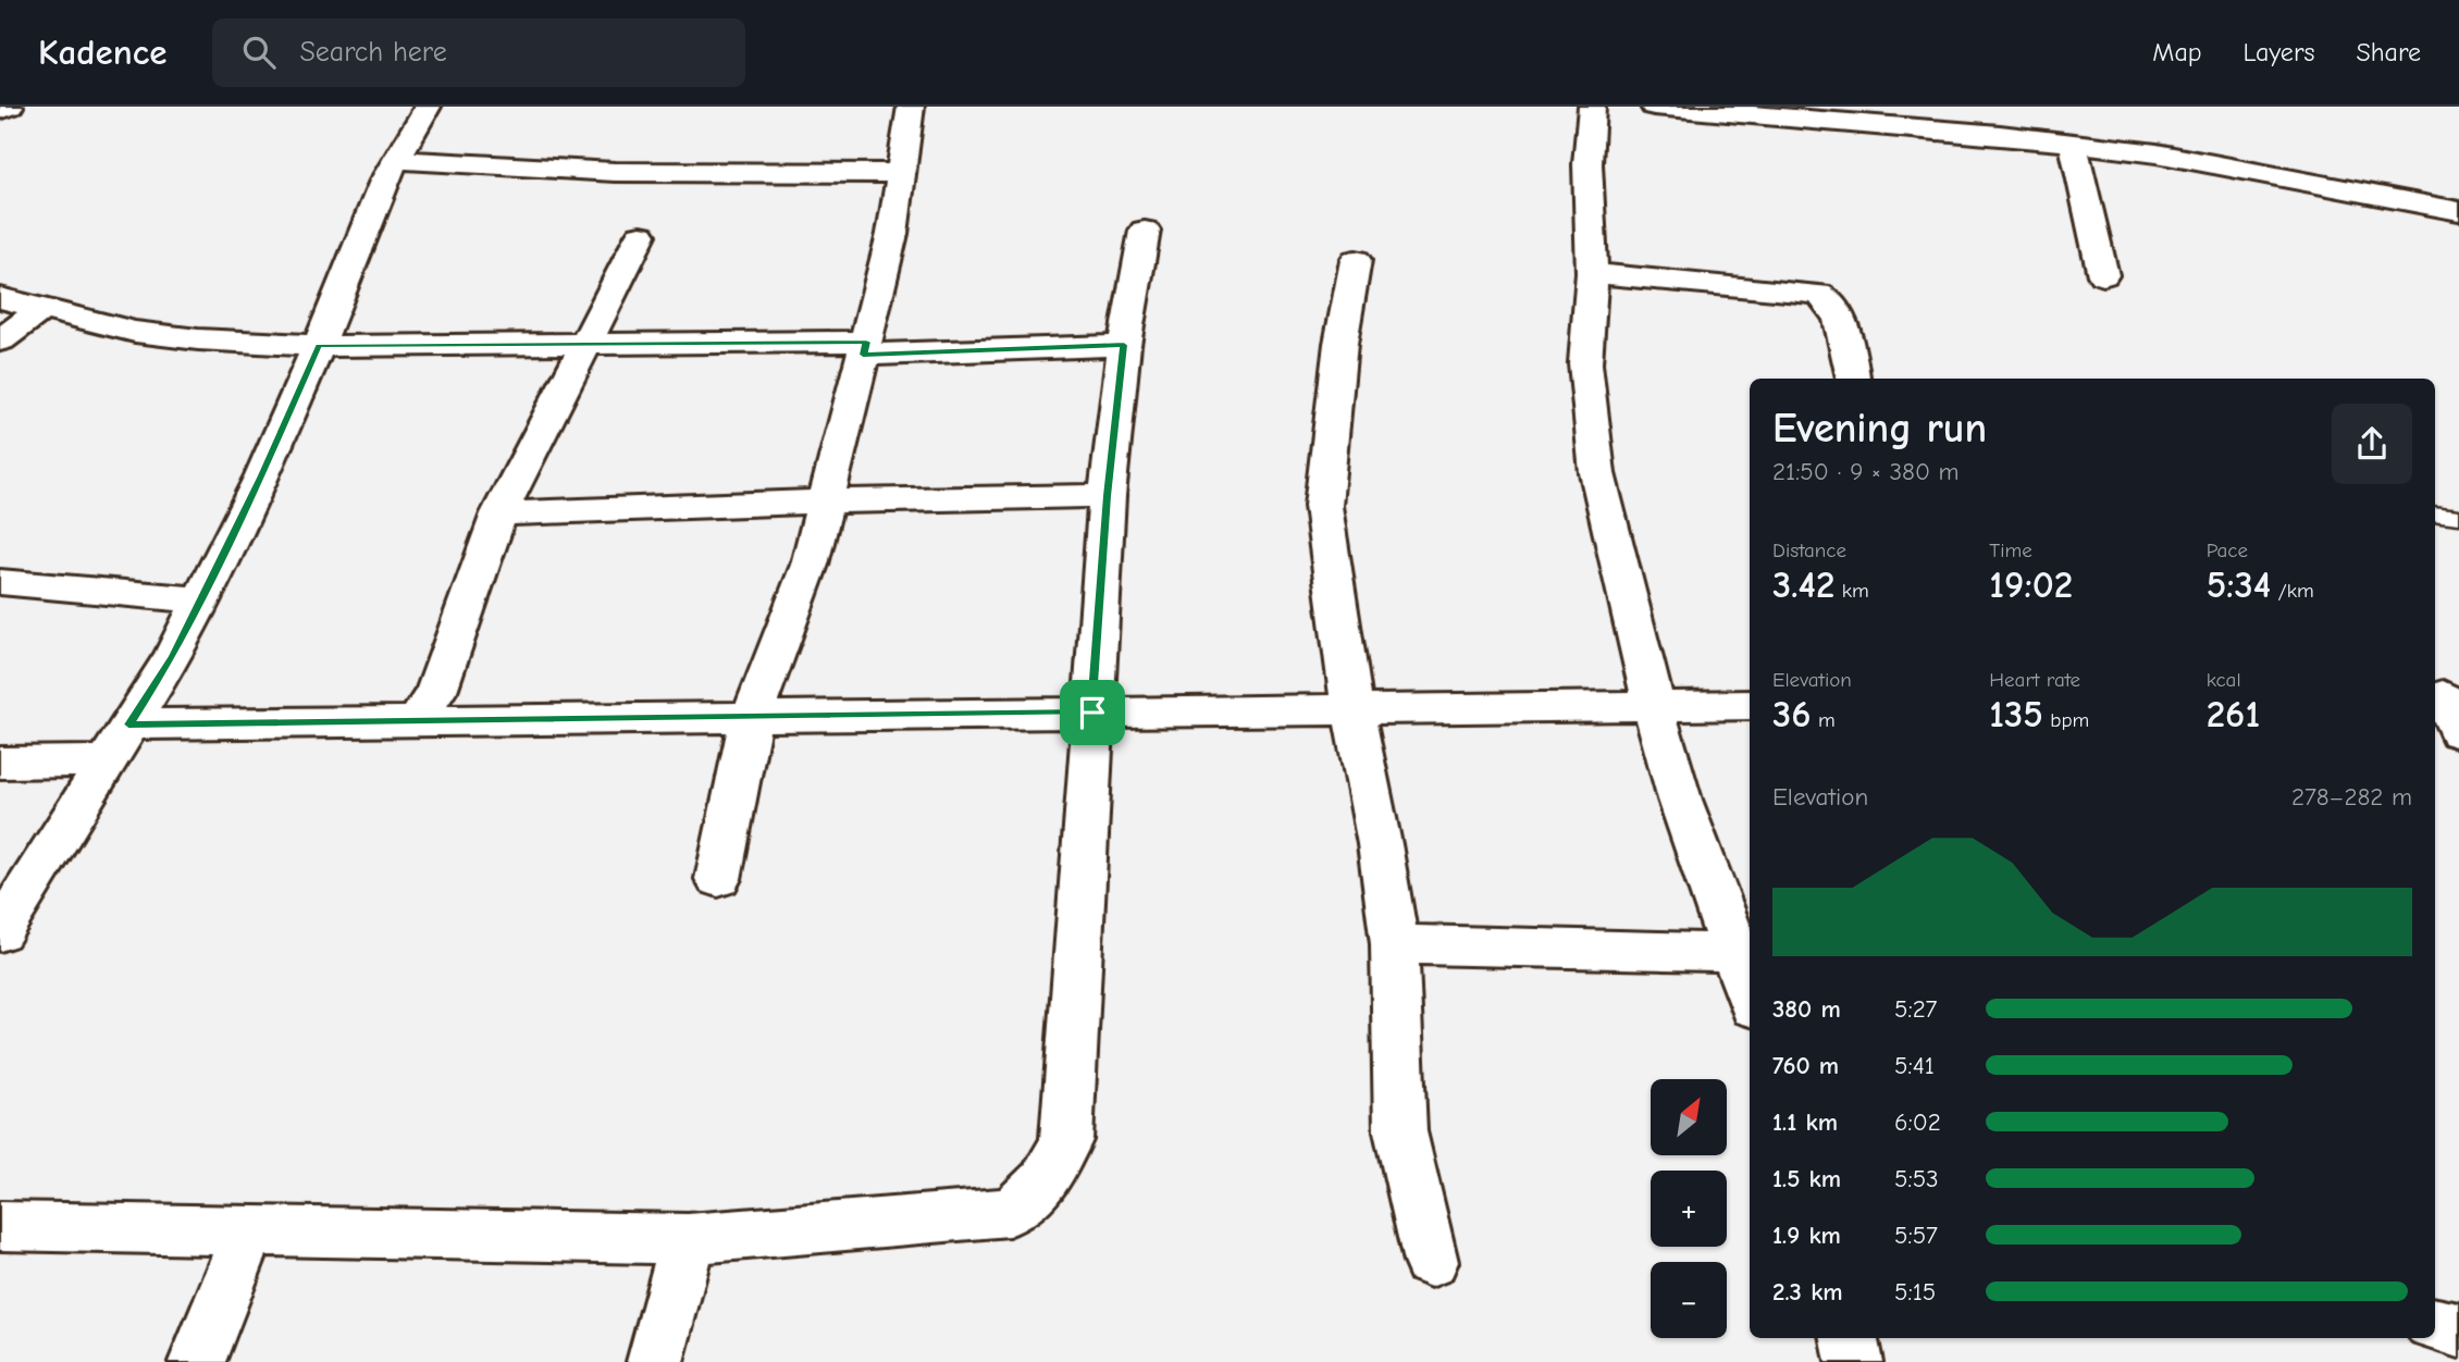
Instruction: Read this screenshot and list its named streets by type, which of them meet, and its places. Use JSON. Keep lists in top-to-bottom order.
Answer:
{
  "north": "top right",
  "page": {
    "header": "Kadence",
    "search": "Search here",
    "nav": ["Map", "Layers", "Share"],
    "heading": ["Evening run", "21:50 · 9 × 380 m"],
    "stats": [
      ["Distance", "3.42 km"],
      ["Time", "19:02"],
      ["Pace", "5:34 /km"],
      ["Elevation", "36 m"],
      ["Heart rate", "135 bpm"],
      ["kcal", "261"]
    ],
    "chart": ["Elevation", "278–282 m"],
    "list": [
      {
        "name": "380 m",
        "note": "5:27"
      },
      {
        "name": "760 m",
        "note": "5:41"
      },
      {
        "name": "1.1 km",
        "note": "6:02"
      },
      {
        "name": "1.5 km",
        "note": "5:53"
      },
      {
        "name": "1.9 km",
        "note": "5:57"
      },
      {
        "name": "2.3 km",
        "note": "5:15"
      }
    ],
    "map_buttons": ["+", "−"]
  }
}
